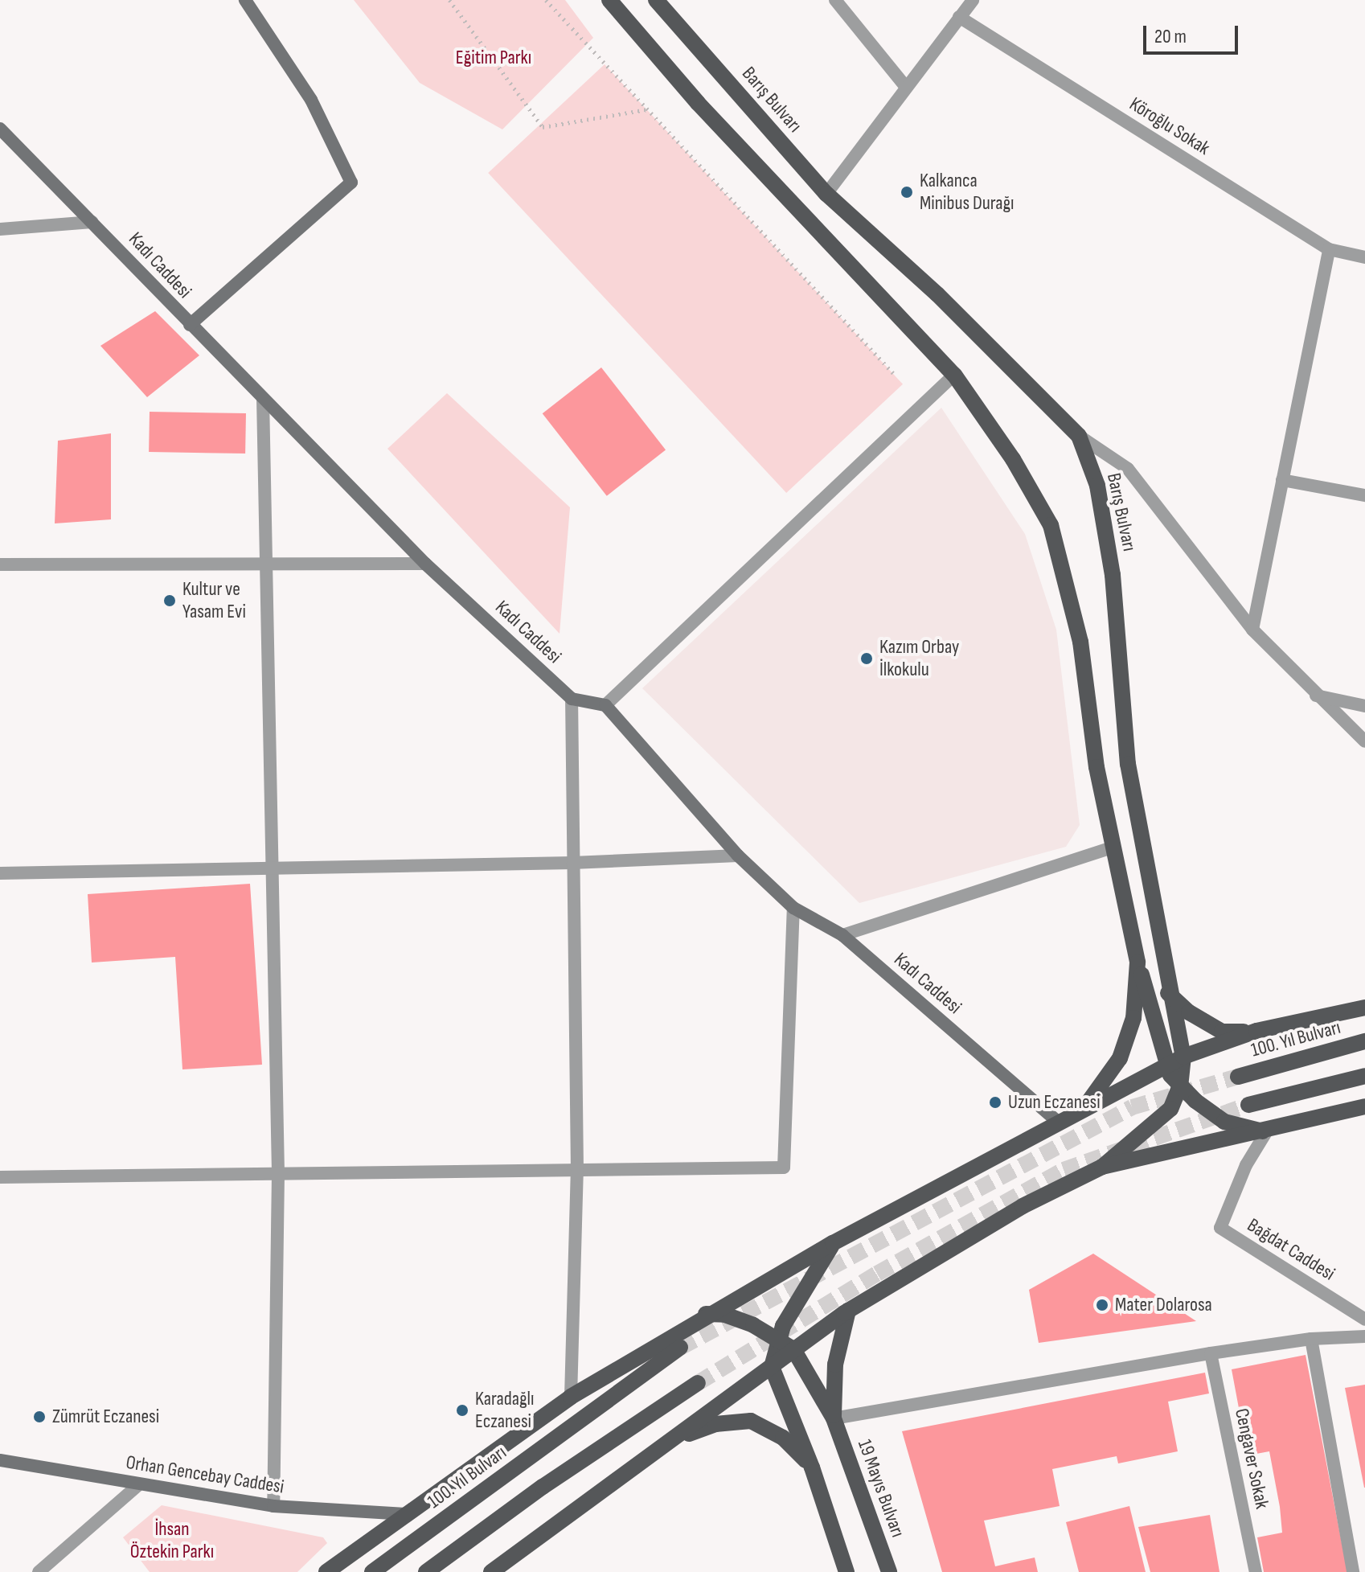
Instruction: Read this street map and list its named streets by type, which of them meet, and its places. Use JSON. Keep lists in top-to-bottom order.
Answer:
{
  "streets": {
    "main road": ["Barış Bulvarı", "100. Yıl Bulvarı", "19 Mayıs Bulvarı"],
    "street": [
      "Köroğlu Sokak",
      "Kadı Caddesi",
      "Bağdat Caddesi",
      "Cengaver Sokak",
      "Orhan Gencebay Caddesi"
    ]
  },
  "parks": ["Eğitim Parkı", "İhsan Öztekin Parkı"],
  "places": [
    "Kalkanca Minibus Durağı",
    "Kultur ve Yasam Evi",
    "Kazım Orbay İlkokulu",
    "Uzun Eczanesi",
    "Mater Dolarosa",
    "Karadağlı Eczanesi",
    "Zümrüt Eczanesi"
  ],
  "scale_bar": "20 m"
}
